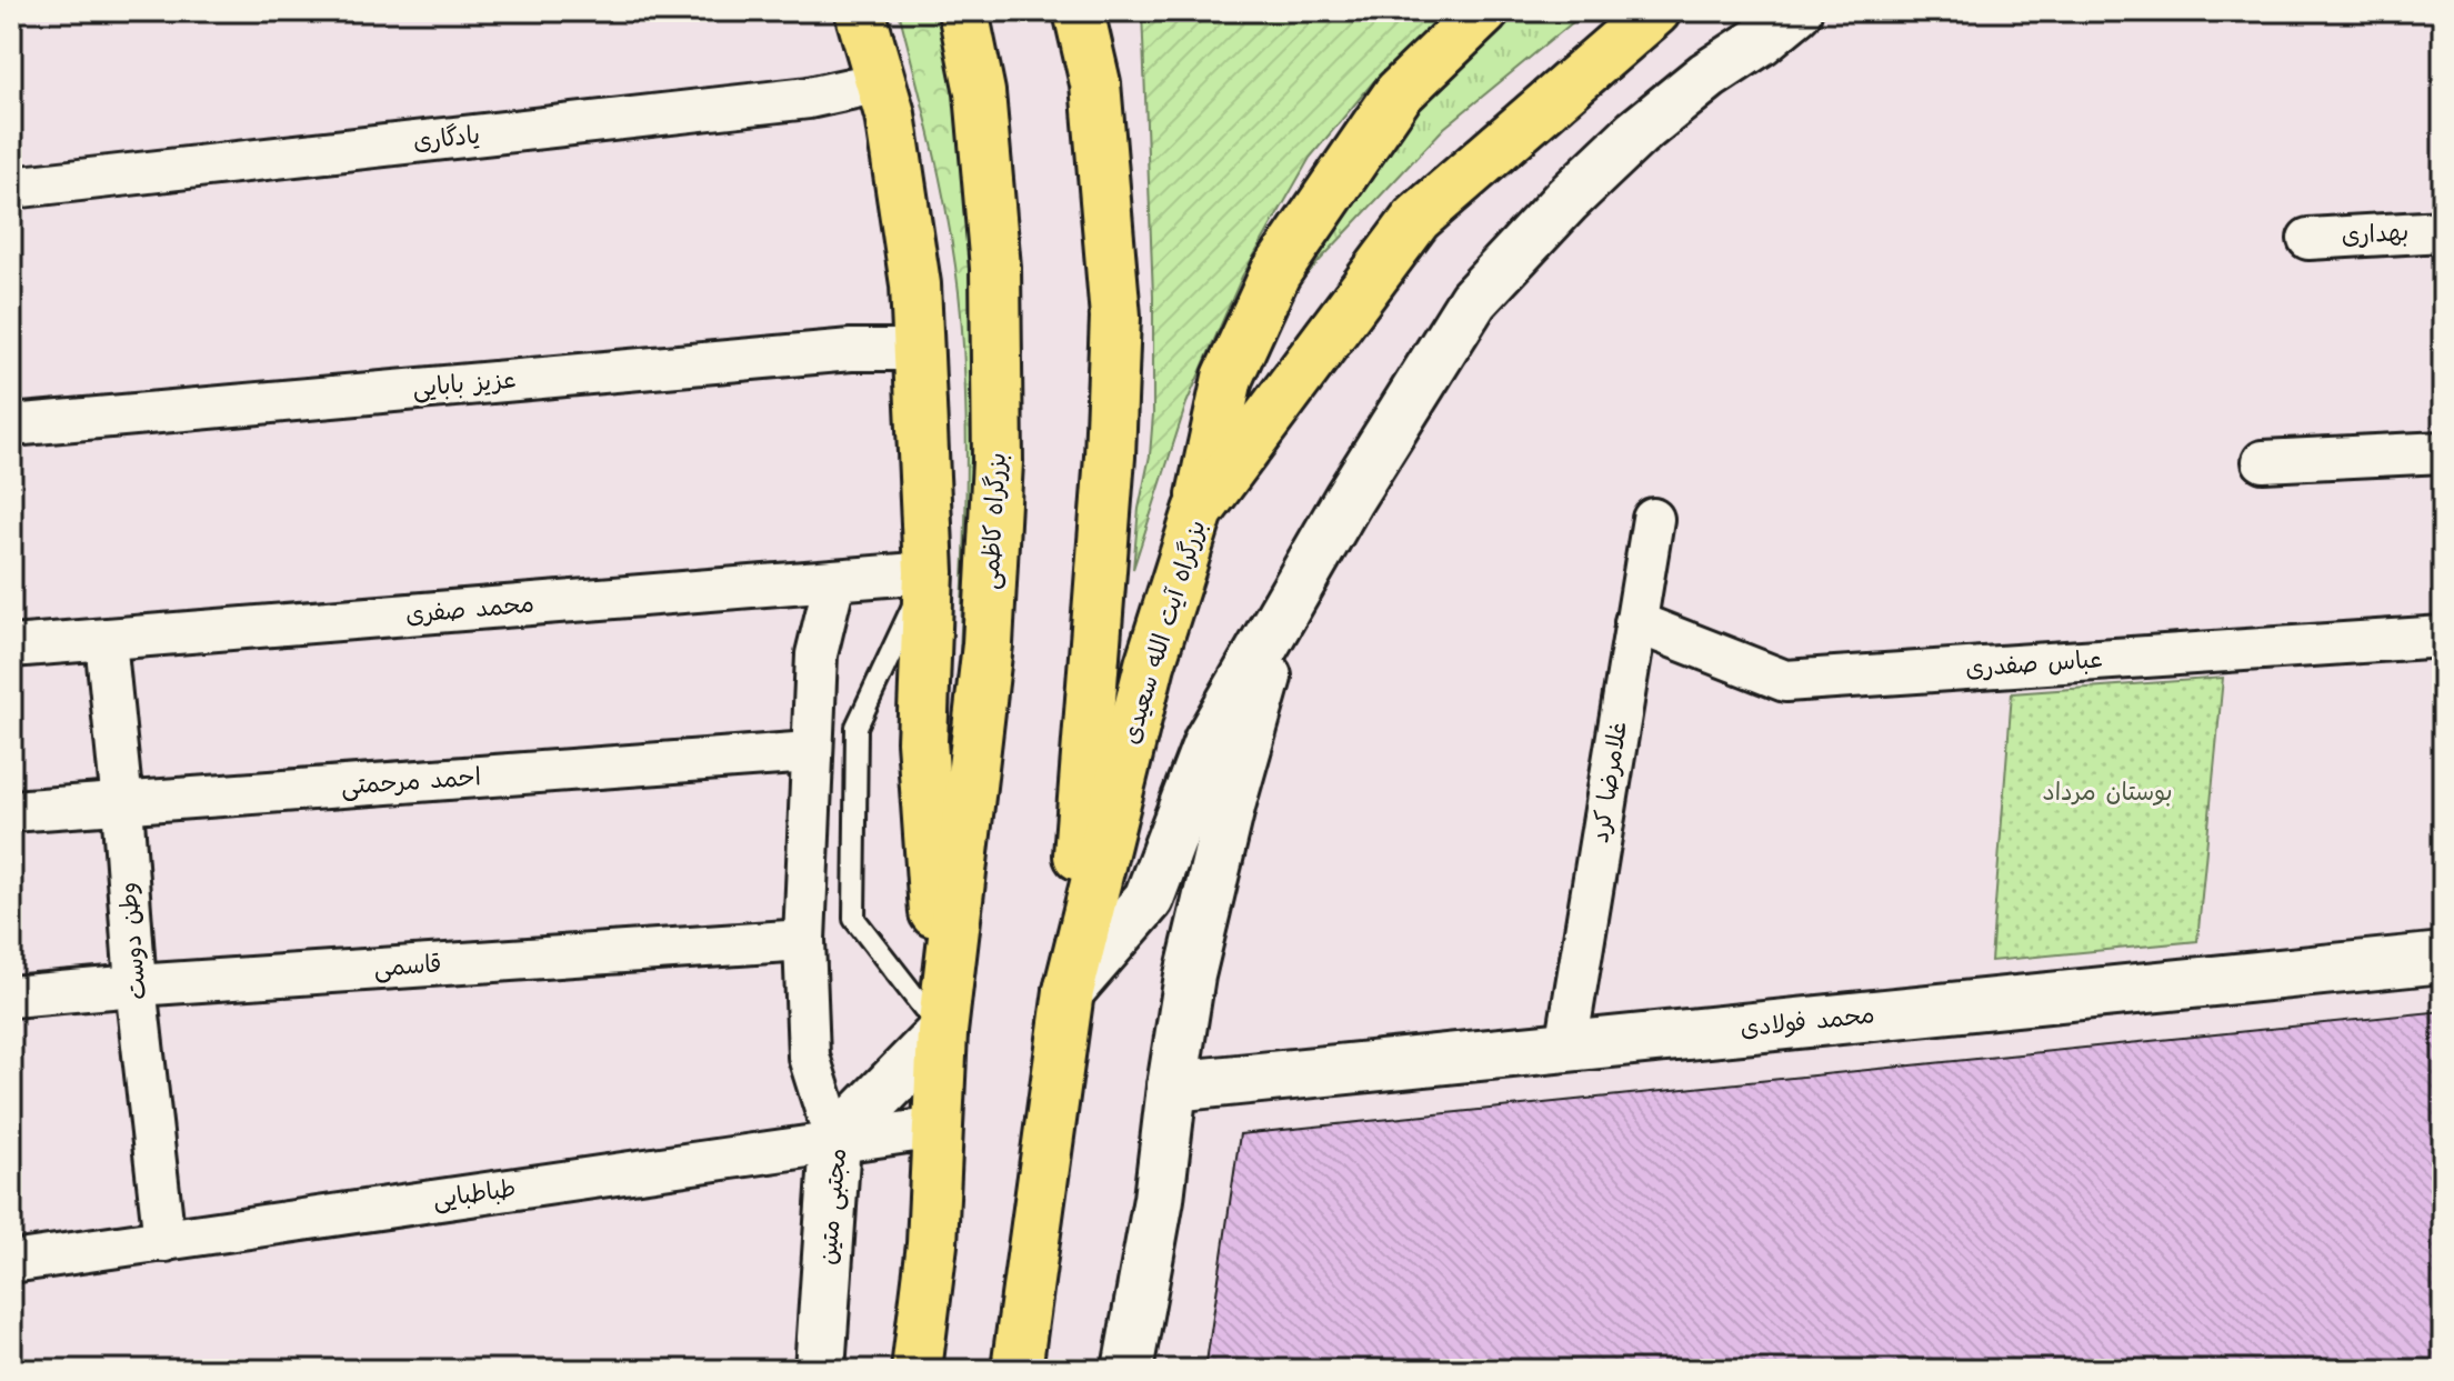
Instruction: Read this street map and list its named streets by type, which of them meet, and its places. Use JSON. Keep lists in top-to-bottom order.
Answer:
{
  "streets": {
    "highway": ["بزرگراه کاظمی", "بزرگراه آیت الله سعیدی"],
    "street": [
      "یادگاری",
      "بهداری",
      "عزیز بابایی",
      "محمد صفری",
      "عباس صفدری",
      "احمد مرحمتی",
      "غلامرضا کرد",
      "وطن دوست",
      "قاسمی",
      "محمد فولادی",
      "طباطبایی",
      "مجتبی متین"
    ]
  },
  "crossings": [
    ["بزرگراه کاظمی", "مجتبی متین"],
    ["محمد صفری", "وطن دوست"],
    ["عباس صفدری", "غلامرضا کرد"],
    ["احمد مرحمتی", "وطن دوست"],
    ["غلامرضا کرد", "محمد فولادی"],
    ["وطن دوست", "قاسمی"],
    ["وطن دوست", "طباطبایی"],
    ["طباطبایی", "مجتبی متین"]
  ],
  "parks": ["بوستان مرداد"]
}
